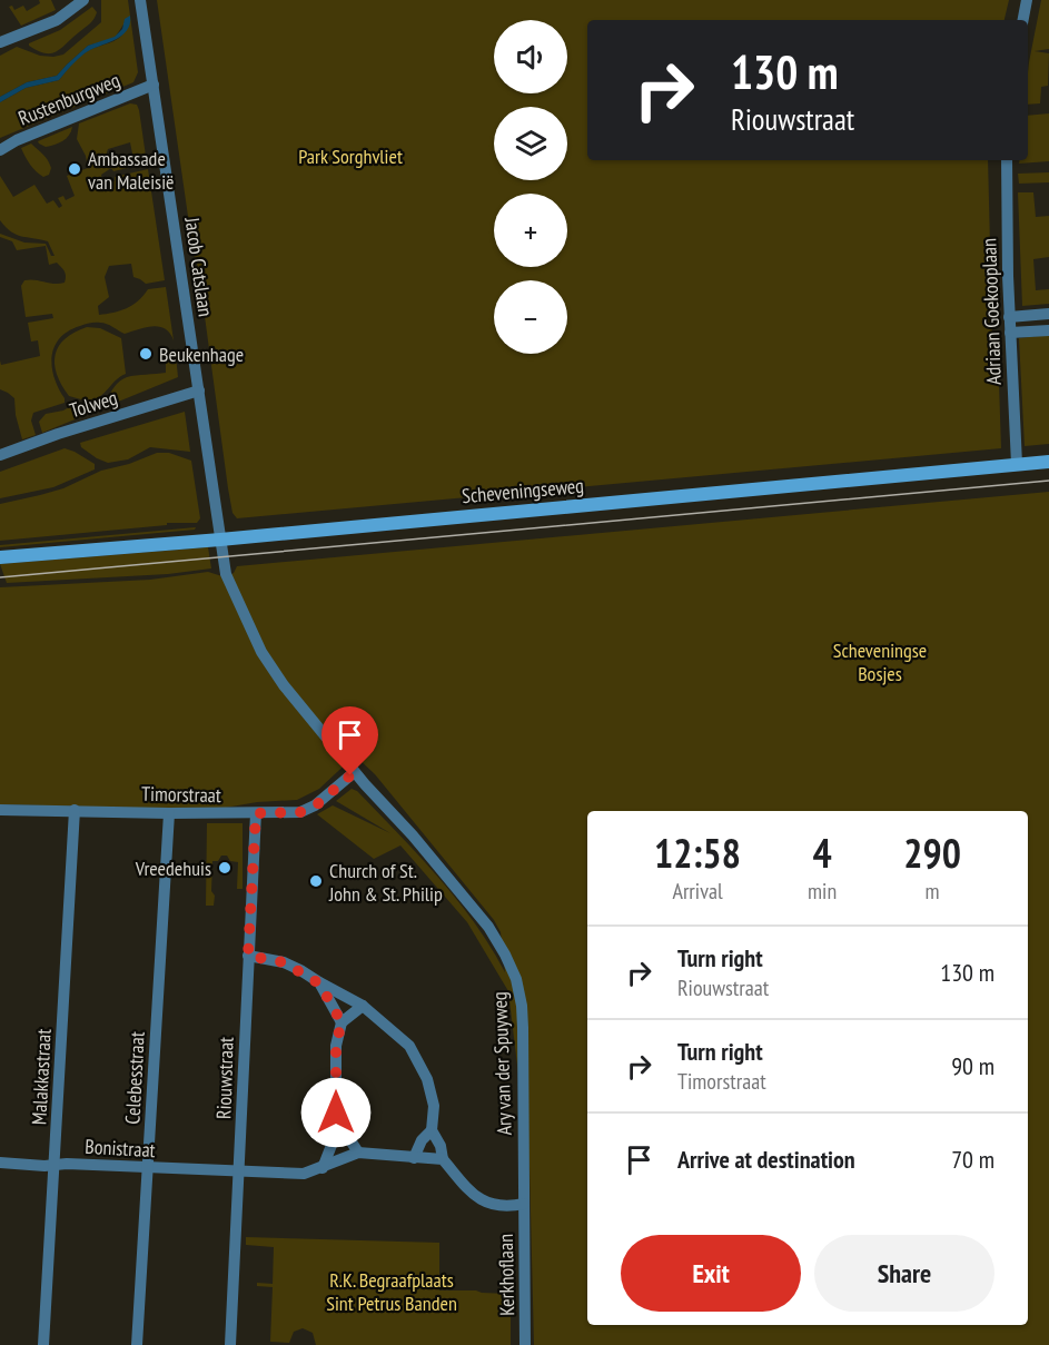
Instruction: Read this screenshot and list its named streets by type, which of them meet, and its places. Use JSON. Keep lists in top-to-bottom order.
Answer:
{
  "streets": {
    "street": [
      "Rustenburgweg",
      "Jacob Catslaan",
      "Adriaan Goekooplaan",
      "Tolweg",
      "Scheveningseweg",
      "Timorstraat",
      "Ary van der Spuyweg",
      "Malakkastraat",
      "Celebesstraat",
      "Riouwstraat",
      "Bonistraat",
      "Kerkhoflaan"
    ]
  },
  "crossings": [
    ["Rustenburgweg", "Jacob Catslaan"],
    ["Jacob Catslaan", "Tolweg"],
    ["Jacob Catslaan", "Scheveningseweg"],
    ["Jacob Catslaan", "Ary van der Spuyweg"],
    ["Adriaan Goekooplaan", "Scheveningseweg"],
    ["Scheveningseweg", "Ary van der Spuyweg"],
    ["Timorstraat", "Malakkastraat"],
    ["Timorstraat", "Celebesstraat"],
    ["Timorstraat", "Riouwstraat"],
    ["Ary van der Spuyweg", "Kerkhoflaan"],
    ["Malakkastraat", "Bonistraat"],
    ["Celebesstraat", "Bonistraat"],
    ["Riouwstraat", "Bonistraat"]
  ],
  "parks": ["Park Sorghvliet", "Scheveningse Bosjes", "R.K. Begraafplaats Sint Petrus Banden"],
  "places": [
    "Ambassade van Maleisië",
    "Beukenhage",
    "Vreedehuis",
    "Church of St. John & St. Philip"
  ],
  "page": {
    "map_buttons": ["+", "−"],
    "turn": ["130 m", "Riouwstraat"],
    "eta": [
      "12:58",
      "Arrival",
      "4",
      "min",
      "290",
      "m"
    ],
    "list": [
      {
        "name": "Turn right",
        "note": "Riouwstraat",
        "value": "130 m"
      },
      {
        "name": "Turn right",
        "note": "Timorstraat",
        "value": "90 m"
      },
      {
        "name": "Arrive at destination",
        "value": "70 m"
      }
    ],
    "buttons": ["Exit", "Share"]
  }
}
